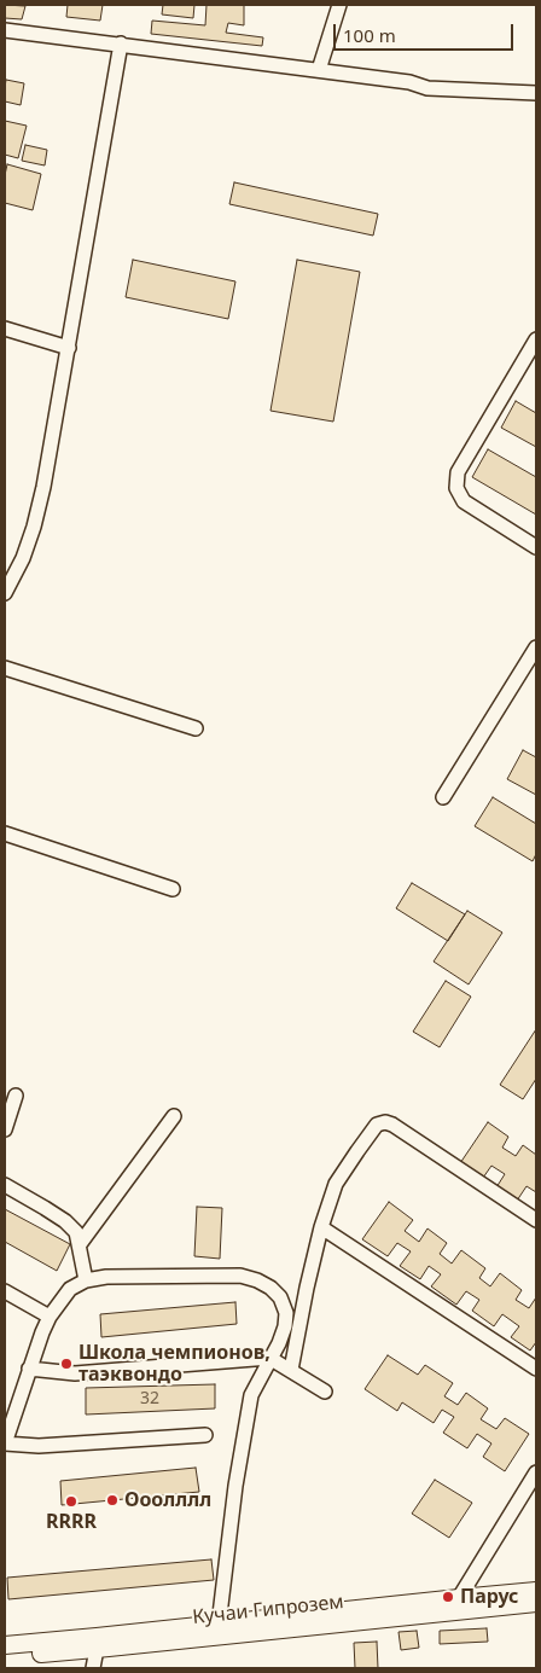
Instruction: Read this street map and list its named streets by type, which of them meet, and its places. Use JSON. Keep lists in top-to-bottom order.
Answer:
{
  "streets": {
    "main road": ["Кучаи Гипрозем"]
  },
  "places": [
    "Школа чемпионов, таэквондо",
    "Ооолллл",
    "RRRR",
    "Парус"
  ],
  "house_numbers": ["32"],
  "scale_bar": "100 m"
}
